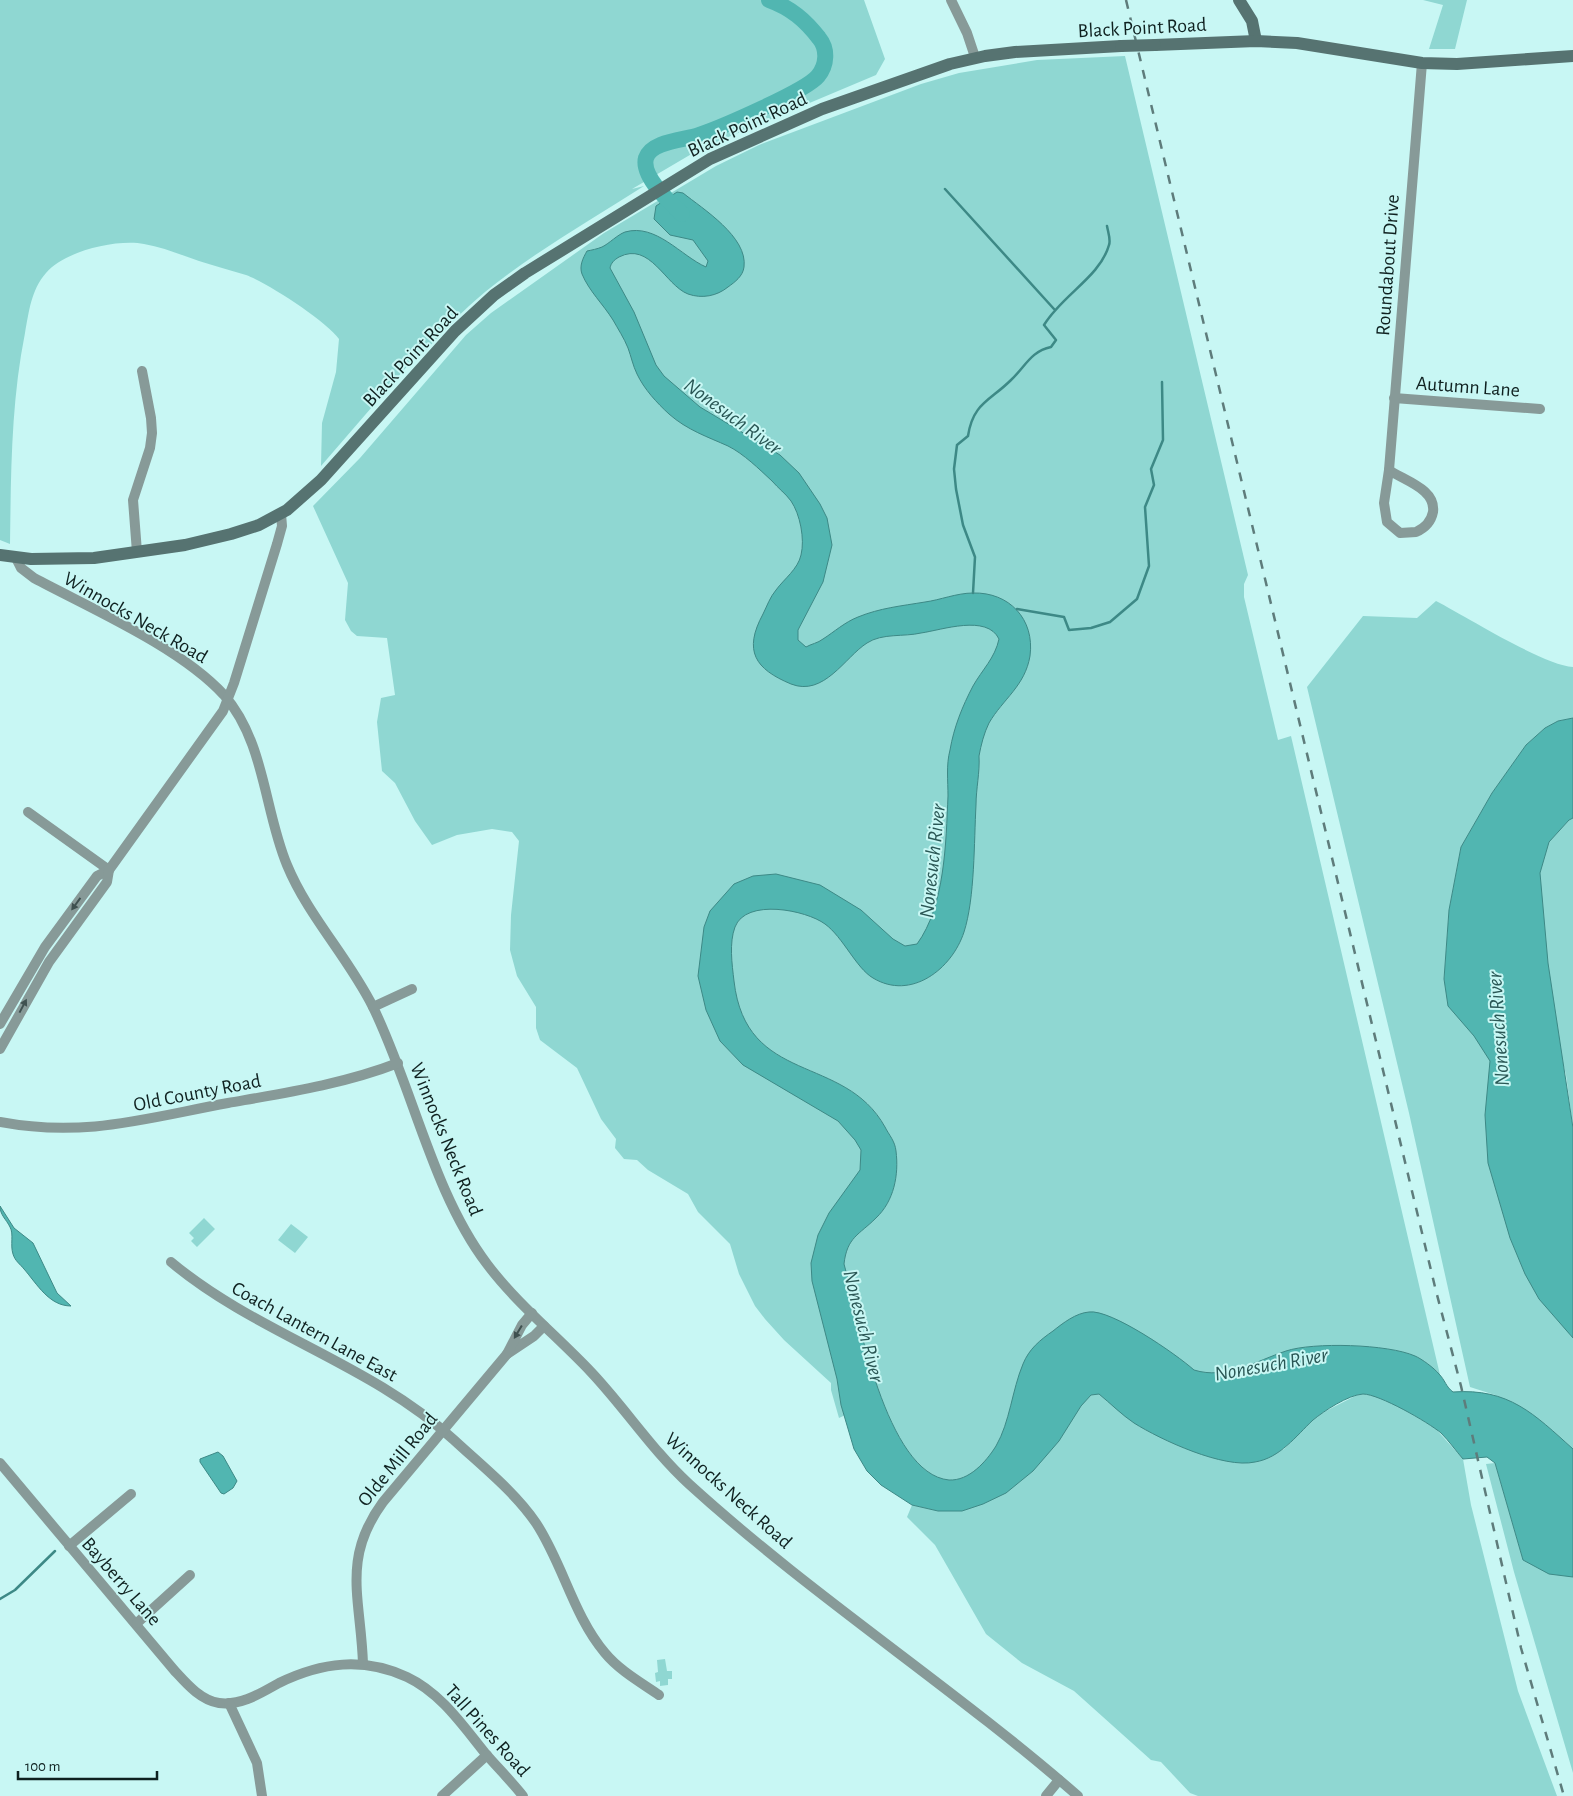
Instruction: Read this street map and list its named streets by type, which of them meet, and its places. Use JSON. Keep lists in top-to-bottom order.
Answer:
{
  "streets": {
    "main road": ["Black Point Road"],
    "street": [
      "Roundabout Drive",
      "Autumn Lane",
      "Winnocks Neck Road",
      "Old County Road",
      "Coach Lantern Lane East",
      "Olde Mill Road",
      "Bayberry Lane",
      "Tall Pines Road"
    ]
  },
  "crossings": [
    ["Black Point Road", "Roundabout Drive"],
    ["Black Point Road", "Winnocks Neck Road"],
    ["Roundabout Drive", "Autumn Lane"],
    ["Winnocks Neck Road", "Old County Road"],
    ["Winnocks Neck Road", "Olde Mill Road"],
    ["Coach Lantern Lane East", "Olde Mill Road"],
    ["Olde Mill Road", "Tall Pines Road"],
    ["Bayberry Lane", "Tall Pines Road"]
  ],
  "water": ["Nonesuch River"],
  "scale_bar": "100 m"
}
